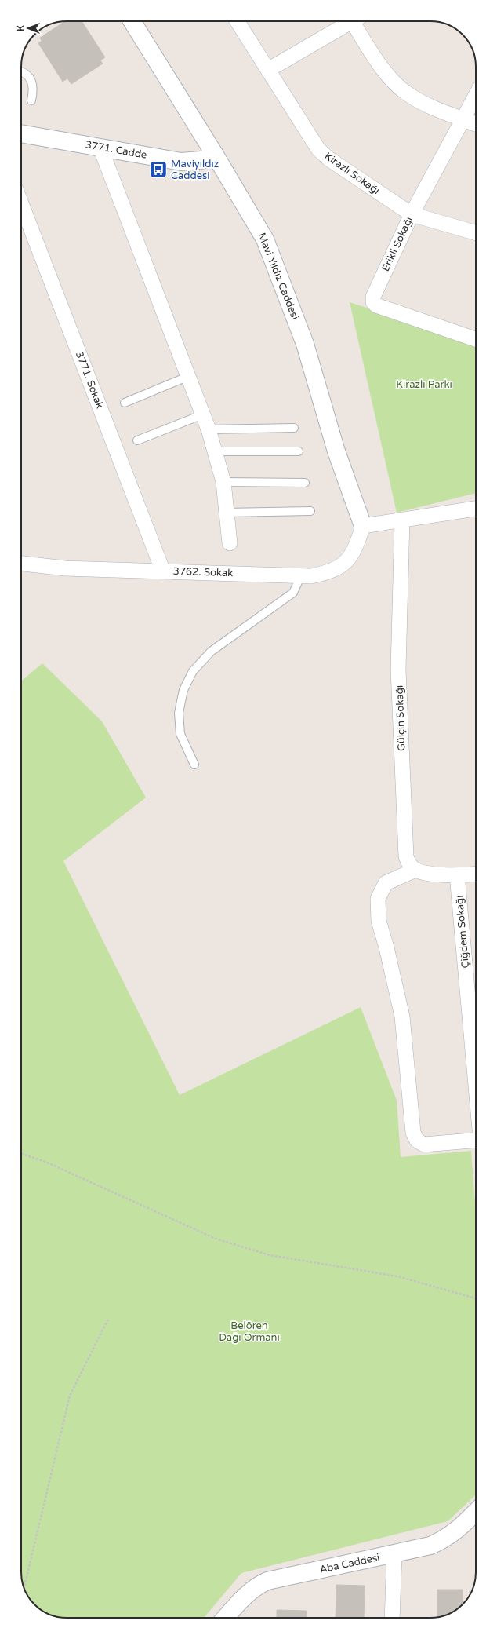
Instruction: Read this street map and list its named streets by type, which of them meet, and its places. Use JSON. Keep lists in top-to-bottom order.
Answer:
{
  "streets": {
    "main road": ["3771. Cadde", "Mavi Yıldız Caddesi", "Aba Caddesi"],
    "street": [
      "Kirazlı Sokağı",
      "Erikli Sokağı",
      "3771. Sokak",
      "3762. Sokak",
      "Gülçin Sokağı",
      "Çiğdem Sokağı"
    ]
  },
  "crossings": [
    ["3771. Cadde", "Mavi Yıldız Caddesi"],
    ["Kirazlı Sokağı", "Erikli Sokağı"],
    ["Mavi Yıldız Caddesi", "3762. Sokak"],
    ["3771. Sokak", "3762. Sokak"]
  ],
  "parks": ["Kirazlı Parkı", "Belören Dağı Ormanı"],
  "places": {
    "bus stop": ["Maviyıldız Caddesi"]
  },
  "north": "left"
}
